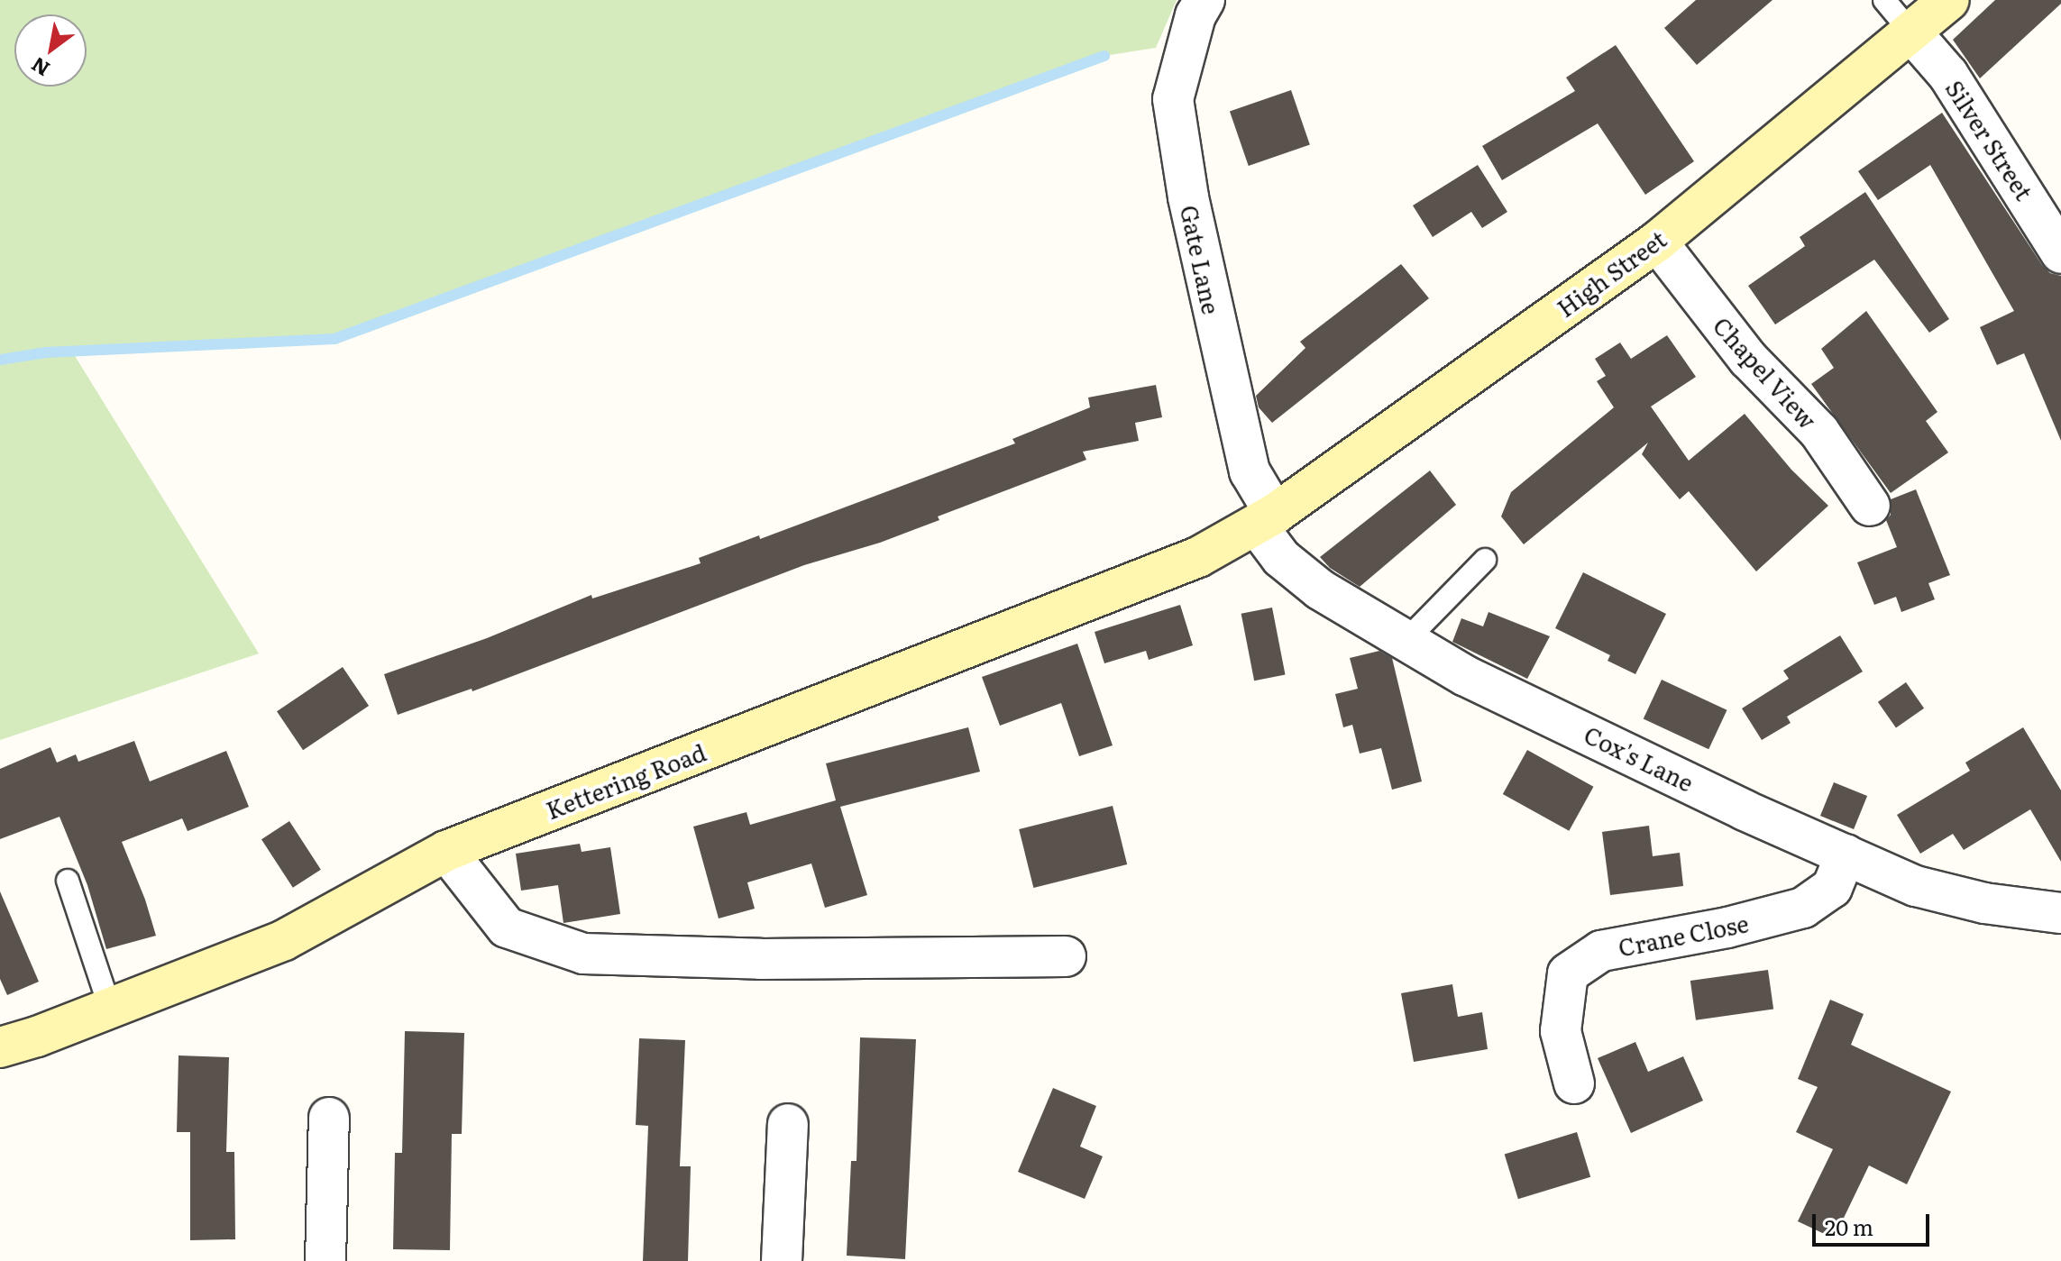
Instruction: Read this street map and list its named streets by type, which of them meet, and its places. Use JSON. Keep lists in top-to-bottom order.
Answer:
{
  "streets": {
    "street": [
      "Silver Street",
      "Gate Lane",
      "High Street",
      "Chapel View",
      "Cox's Lane",
      "Kettering Road",
      "Crane Close"
    ]
  },
  "crossings": [
    ["Silver Street", "High Street"],
    ["Gate Lane", "High Street"],
    ["Gate Lane", "Cox's Lane"],
    ["Gate Lane", "Kettering Road"],
    ["High Street", "Chapel View"],
    ["High Street", "Cox's Lane"],
    ["High Street", "Kettering Road"],
    ["Cox's Lane", "Kettering Road"],
    ["Cox's Lane", "Crane Close"]
  ],
  "scale_bar": "20 m",
  "north": "bottom left"
}
